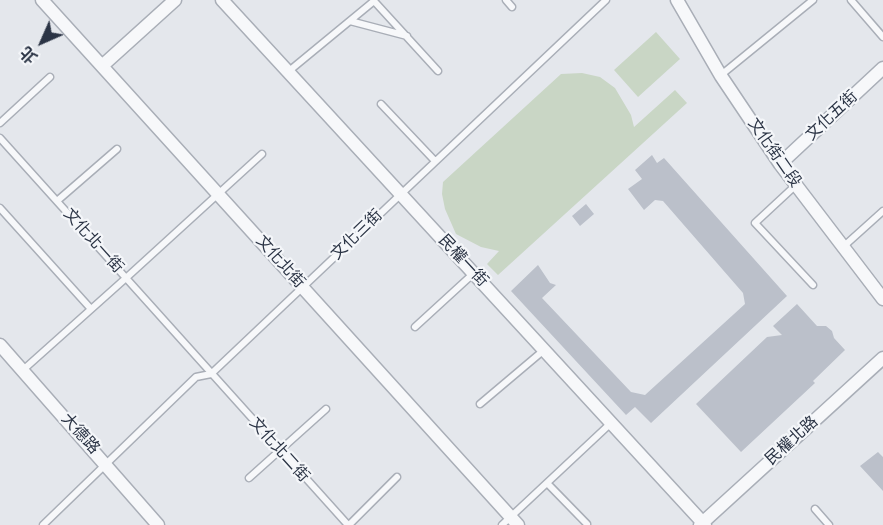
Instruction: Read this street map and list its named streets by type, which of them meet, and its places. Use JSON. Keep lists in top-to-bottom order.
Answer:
{
  "streets": {
    "street": [
      "文化五街",
      "文化街二段",
      "民權一街",
      "文化北街",
      "大德路",
      "民權北路"
    ],
    "lane": ["文化三街", "文化北一街", "文化北二街"]
  },
  "crossings": [
    ["文化五街", "文化街二段"],
    ["文化三街", "民權一街"],
    ["文化三街", "文化北街"],
    ["文化三街", "大德路"],
    ["文化三街", "文化北二街"],
    ["文化北一街", "文化北街"],
    ["文化北一街", "文化北二街"],
    ["民權一街", "民權北路"]
  ],
  "north": "bottom left"
}
